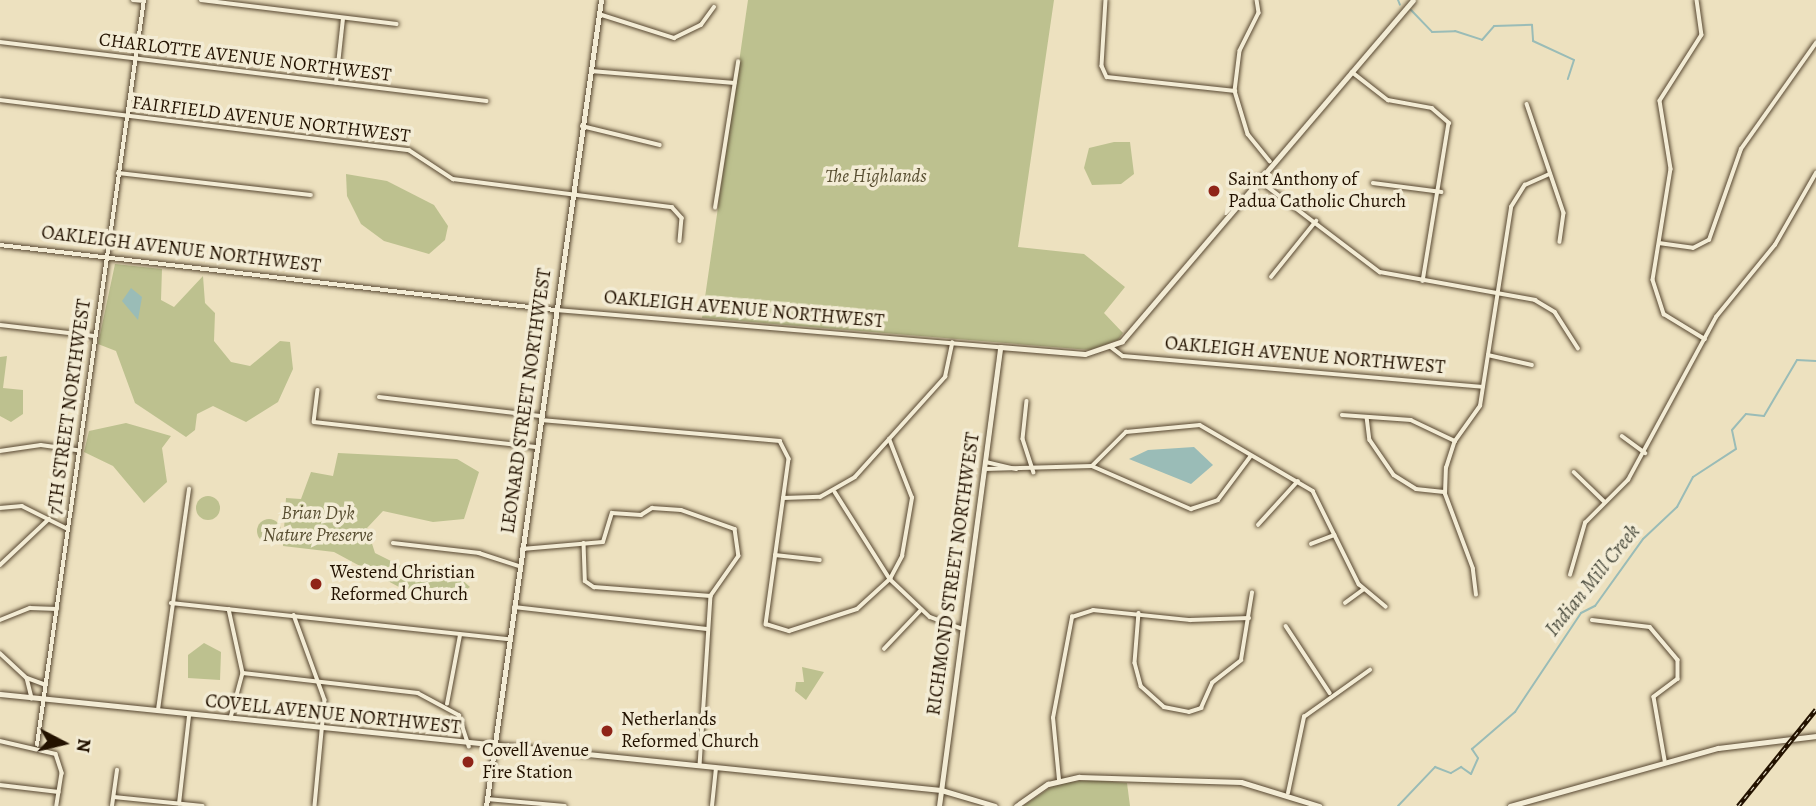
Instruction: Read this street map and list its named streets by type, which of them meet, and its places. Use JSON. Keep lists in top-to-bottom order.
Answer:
{
  "streets": {
    "street": [
      "CHARLOTTE AVENUE NORTHWEST",
      "FAIRFIELD AVENUE NORTHWEST",
      "OAKLEIGH AVENUE NORTHWEST",
      "LEONARD STREET NORTHWEST",
      "7TH STREET NORTHWEST",
      "RICHMOND STREET NORTHWEST",
      "COVELL AVENUE NORTHWEST"
    ]
  },
  "crossings": [
    ["CHARLOTTE AVENUE NORTHWEST", "7TH STREET NORTHWEST"],
    ["FAIRFIELD AVENUE NORTHWEST", "LEONARD STREET NORTHWEST"],
    ["FAIRFIELD AVENUE NORTHWEST", "7TH STREET NORTHWEST"],
    ["OAKLEIGH AVENUE NORTHWEST", "LEONARD STREET NORTHWEST"],
    ["OAKLEIGH AVENUE NORTHWEST", "7TH STREET NORTHWEST"],
    ["OAKLEIGH AVENUE NORTHWEST", "RICHMOND STREET NORTHWEST"],
    ["LEONARD STREET NORTHWEST", "COVELL AVENUE NORTHWEST"],
    ["7TH STREET NORTHWEST", "COVELL AVENUE NORTHWEST"],
    ["RICHMOND STREET NORTHWEST", "COVELL AVENUE NORTHWEST"]
  ],
  "water": ["Indian Mill Creek"],
  "parks": ["The Highlands", "Brian Dyk Nature Preserve"],
  "places": [
    "Saint Anthony of Padua Catholic Church",
    "Westend Christian Reformed Church",
    "Netherlands Reformed Church",
    "Covell Avenue Fire Station"
  ],
  "north": "right"
}
